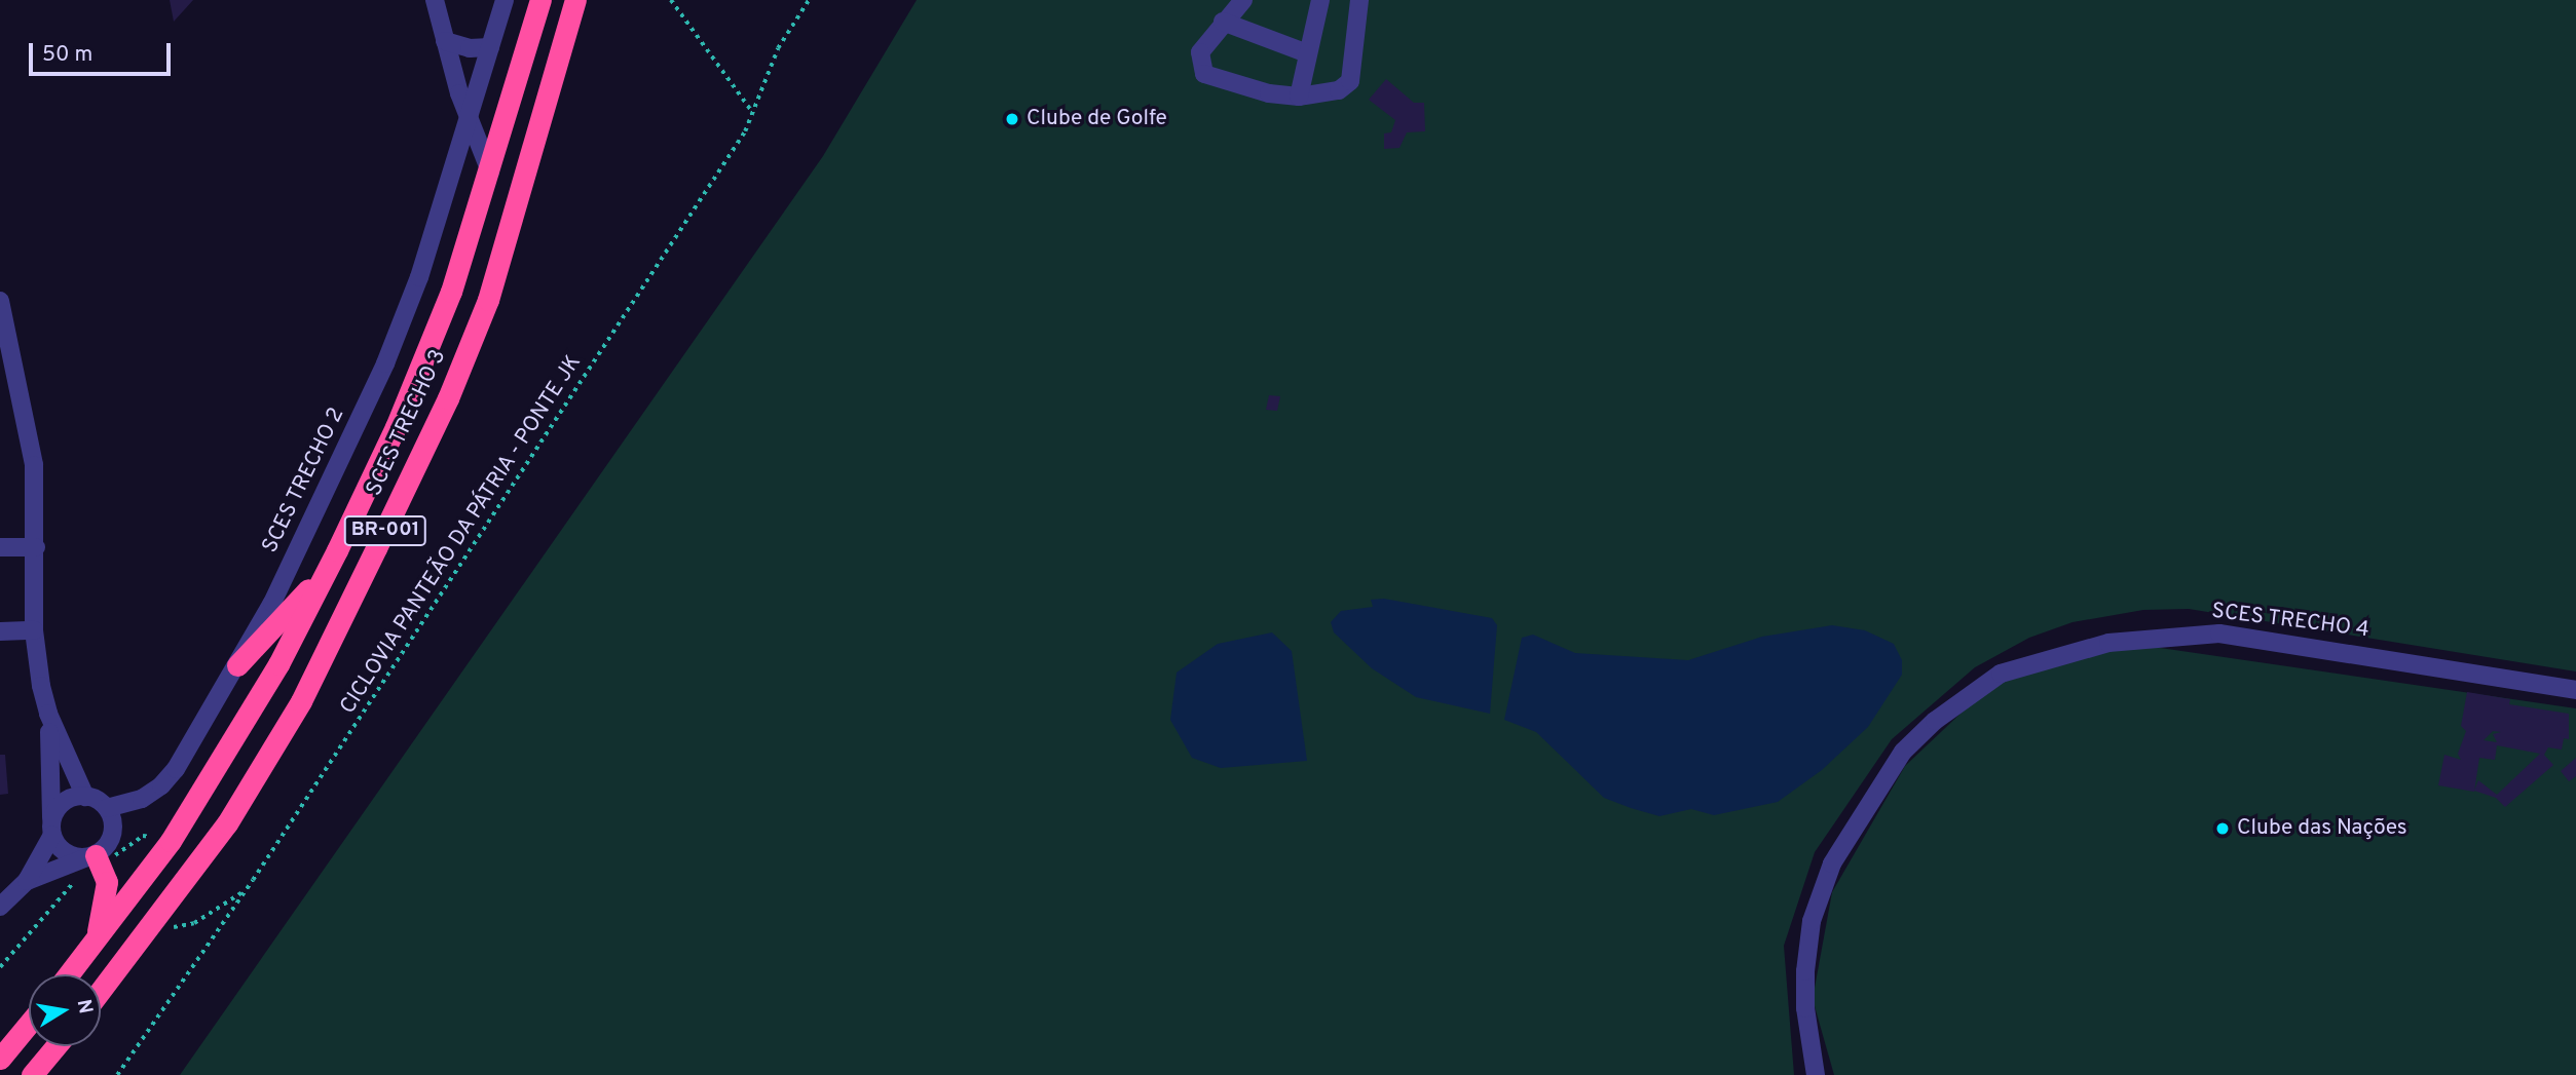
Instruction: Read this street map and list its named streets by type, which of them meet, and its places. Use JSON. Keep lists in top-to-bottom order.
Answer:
{
  "streets": {
    "highway": ["SCES TRECHO 3", "BR-001"],
    "street": ["SCES TRECHO 2", "SCES TRECHO 4"],
    "path": ["CICLOVIA PANTEÃO DA PÁTRIA - PONTE JK"]
  },
  "places": ["Clube de Golfe", "Clube das Nações"],
  "scale_bar": "50 m",
  "north": "right"
}
